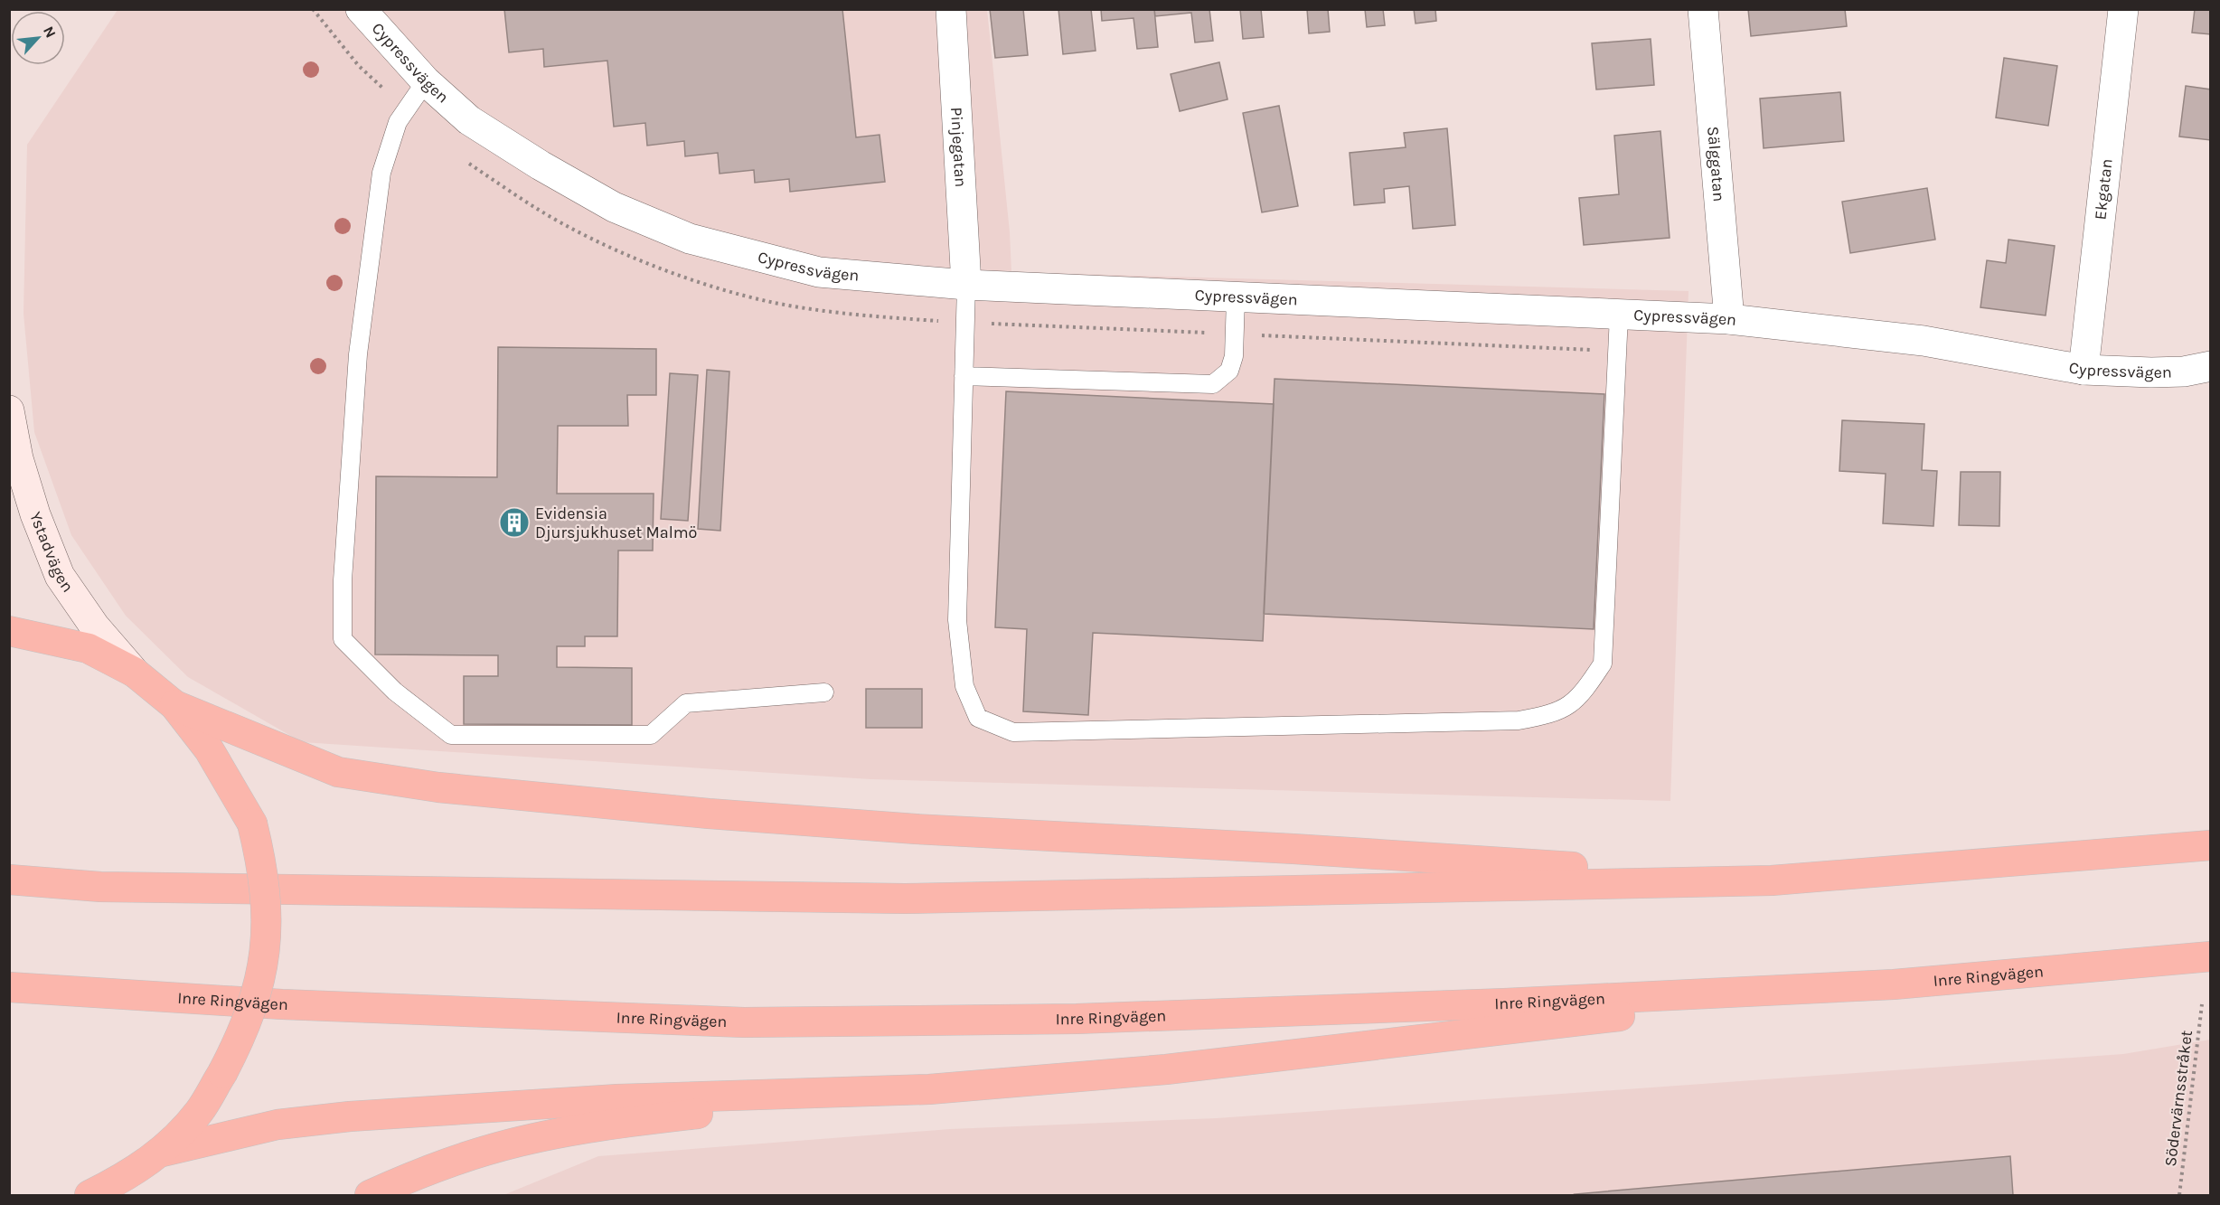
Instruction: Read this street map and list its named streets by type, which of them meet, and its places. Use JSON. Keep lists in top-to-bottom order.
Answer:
{
  "streets": {
    "highway": ["Inre Ringvägen"],
    "main road": ["Ystadvägen"],
    "street": [
      "Cypressvägen",
      "Pinjegatan",
      "Sälggatan",
      "Ekgatan"
    ],
    "path": ["Södervärnsstråket"]
  },
  "crossings": [
    ["Cypressvägen", "Pinjegatan"],
    ["Cypressvägen", "Sälggatan"],
    ["Cypressvägen", "Ekgatan"]
  ],
  "places": {
    "building": ["Evidensia Djursjukhuset Malmö"]
  },
  "north": "top right"
}
